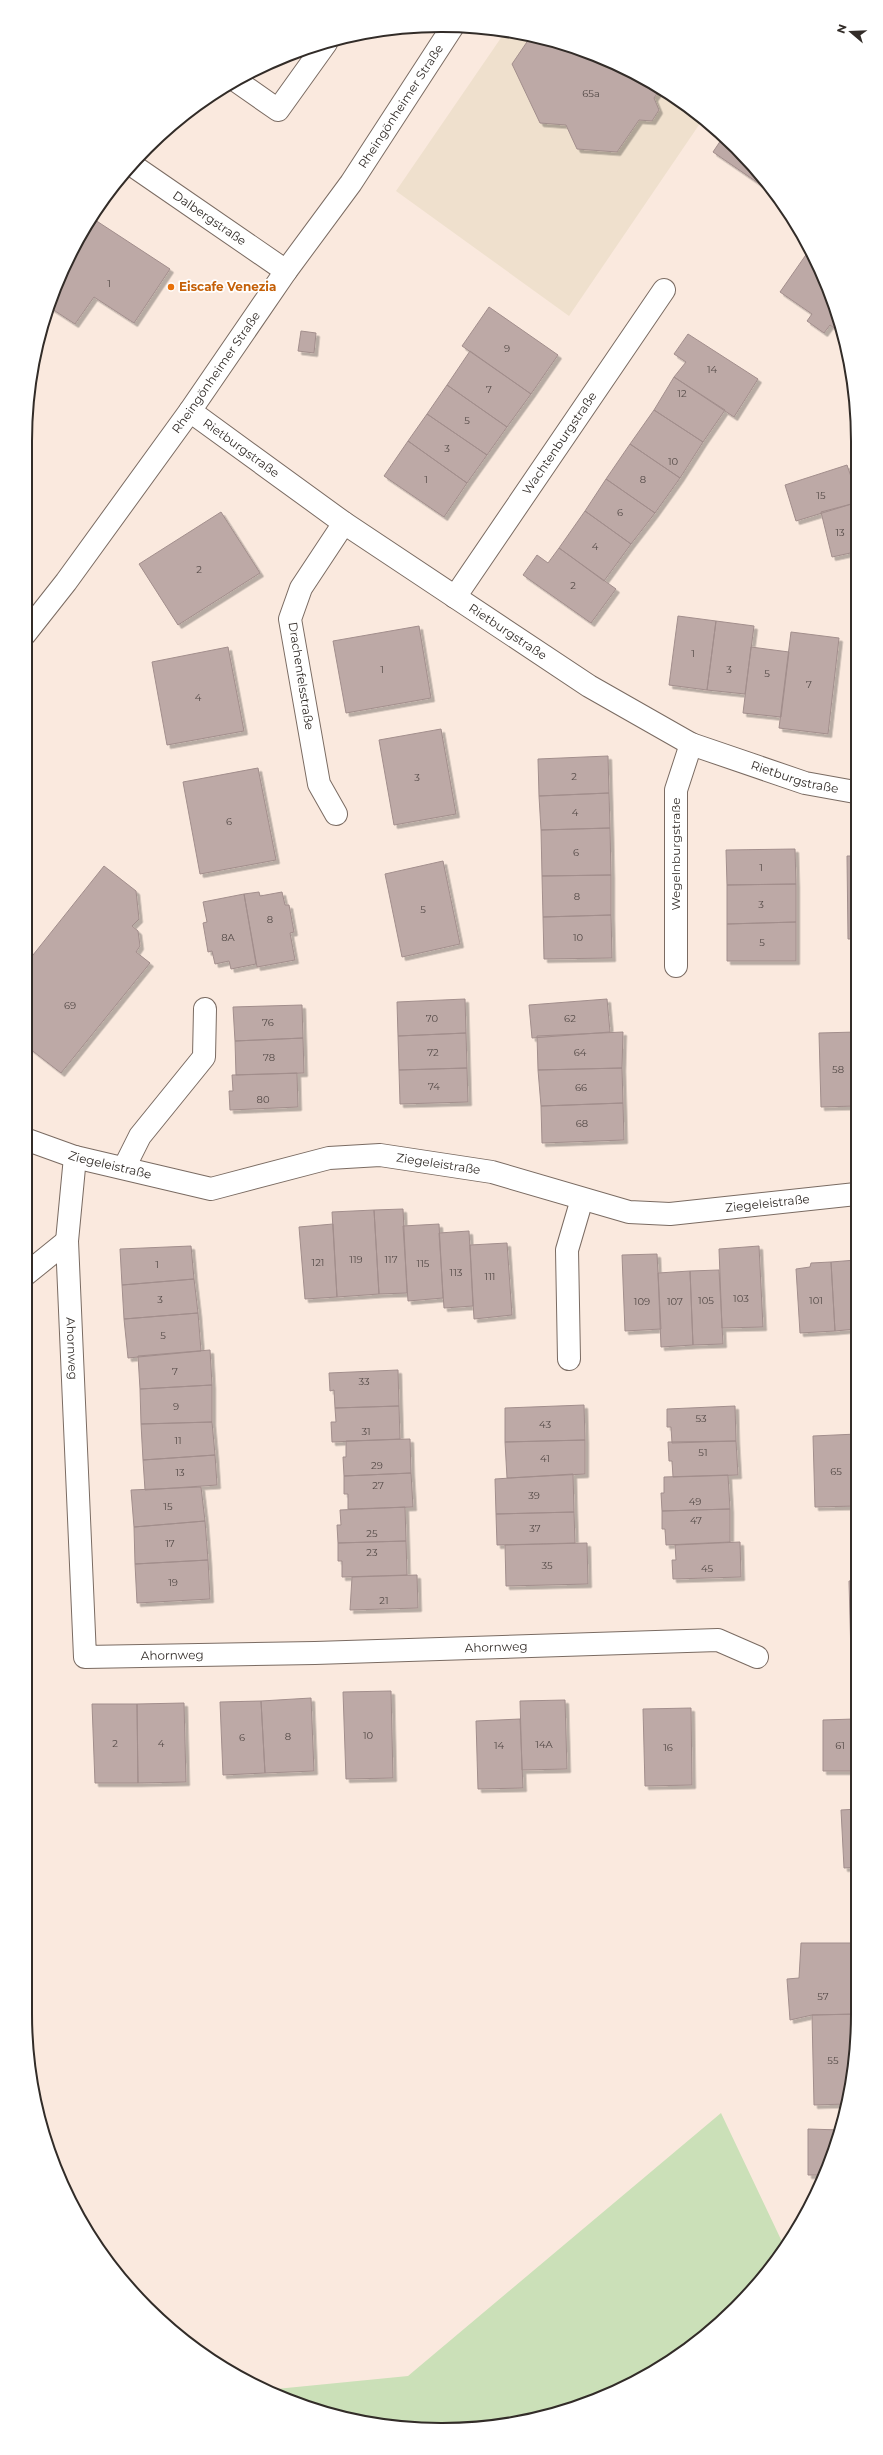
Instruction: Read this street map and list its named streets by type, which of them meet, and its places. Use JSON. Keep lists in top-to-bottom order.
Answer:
{
  "streets": {
    "street": [
      "Rheingönheimer Straße",
      "Dalbergstraße",
      "Wachtenburgstraße",
      "Rietburgstraße",
      "Drachenfelsstraße",
      "Wegelnburgstraße",
      "Ziegeleistraße",
      "Ahornweg"
    ]
  },
  "crossings": [
    ["Rheingönheimer Straße", "Dalbergstraße"],
    ["Rheingönheimer Straße", "Rietburgstraße"],
    ["Wachtenburgstraße", "Rietburgstraße"],
    ["Rietburgstraße", "Drachenfelsstraße"],
    ["Rietburgstraße", "Wegelnburgstraße"],
    ["Ziegeleistraße", "Ahornweg"]
  ],
  "places": ["Eiscafe Venezia"],
  "house_numbers": [
    "65a",
    "1",
    "9",
    "14",
    "7",
    "12",
    "5",
    "3",
    "10",
    "1",
    "8",
    "15",
    "6",
    "13",
    "4",
    "2",
    "2",
    "1",
    "1",
    "3",
    "5",
    "7",
    "4",
    "2",
    "3",
    "4",
    "6",
    "6",
    "1",
    "8",
    "3",
    "5",
    "8",
    "8A",
    "10",
    "5",
    "69",
    "70",
    "62",
    "76",
    "72",
    "64",
    "78",
    "58",
    "74",
    "66",
    "80",
    "68",
    "119",
    "117",
    "121",
    "115",
    "1",
    "113",
    "111",
    "103",
    "3",
    "105",
    "101",
    "109",
    "107",
    "5",
    "7",
    "33",
    "9",
    "53",
    "43",
    "31",
    "11",
    "51",
    "41",
    "29",
    "65",
    "13",
    "27",
    "39",
    "49",
    "15",
    "47",
    "37",
    "25",
    "17",
    "23",
    "35",
    "45",
    "19",
    "21",
    "10",
    "8",
    "6",
    "2",
    "4",
    "14A",
    "14",
    "61",
    "16",
    "57",
    "55"
  ],
  "north": "left"
}
